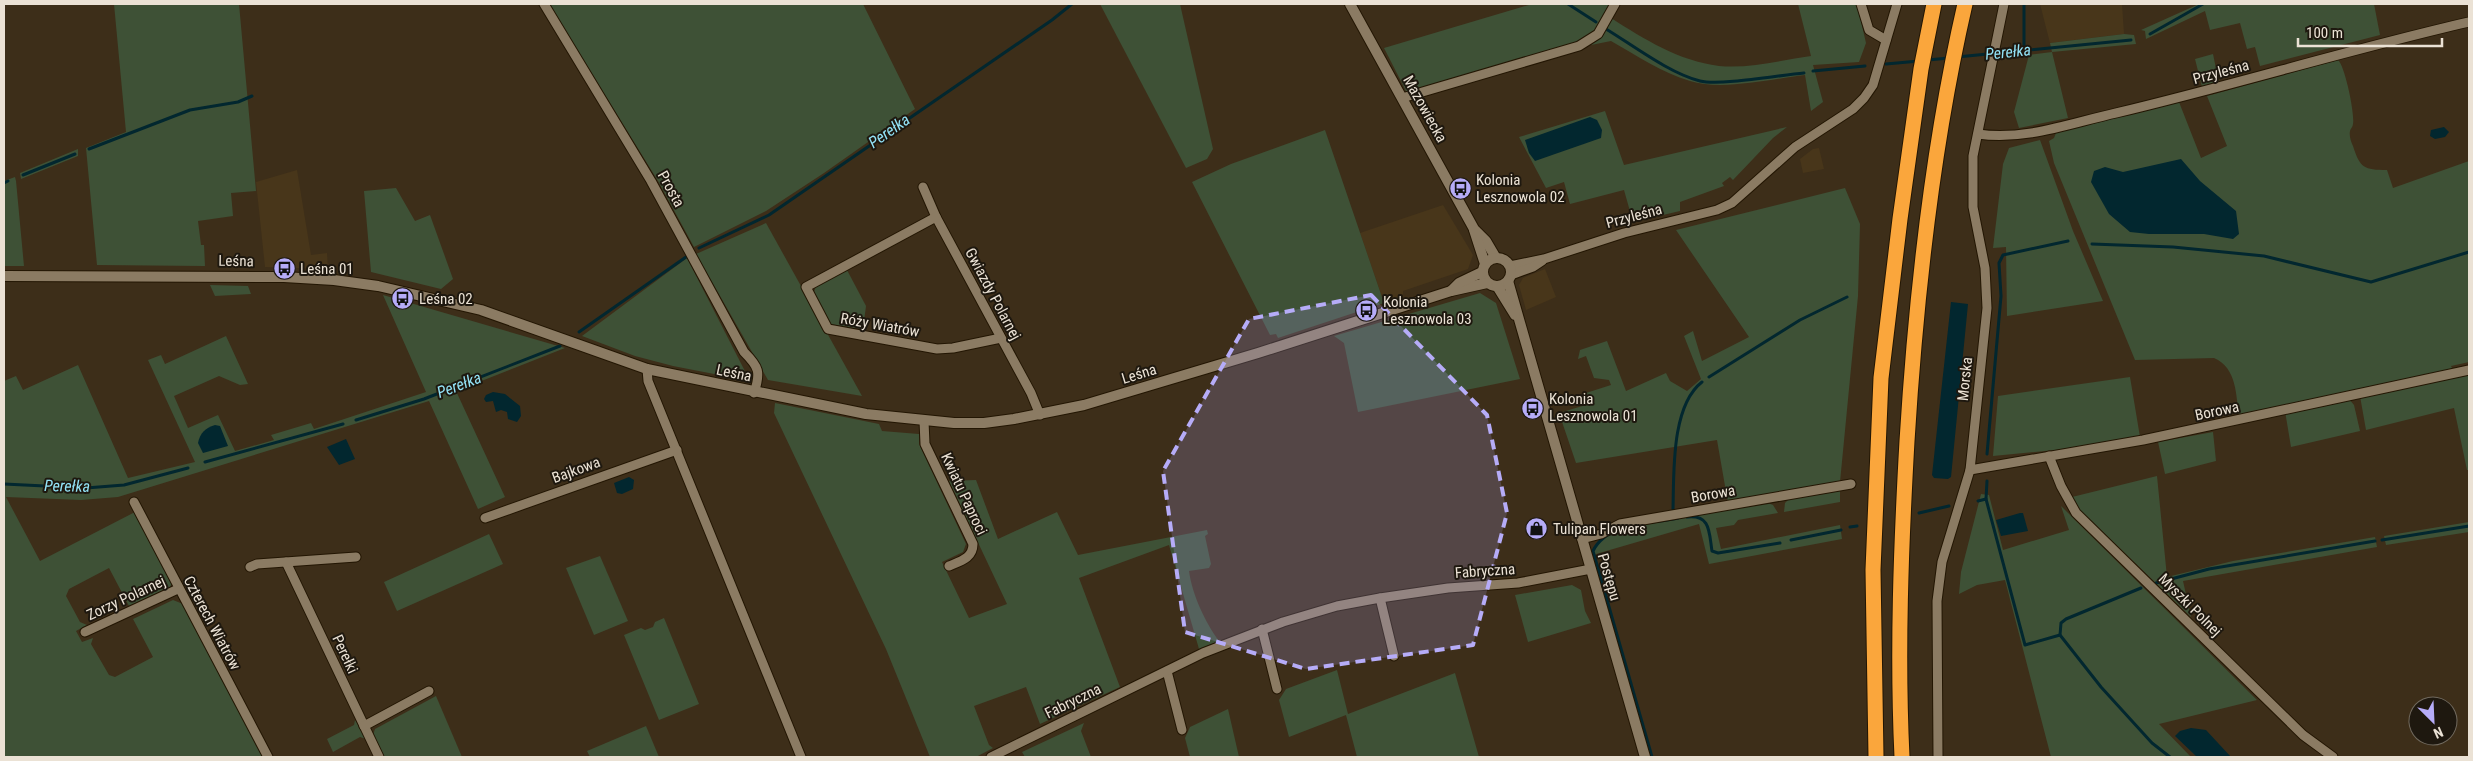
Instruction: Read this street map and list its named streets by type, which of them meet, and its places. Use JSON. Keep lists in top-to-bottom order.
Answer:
{
  "streets": {
    "street": [
      "Przyleśna",
      "Mazowiecka",
      "Prosta",
      "Leśna",
      "Gwiazdy Polarnej",
      "Róży Wiatrów",
      "Morska",
      "Borowa",
      "Bajkowa",
      "Kwiatu Paproci",
      "Fabryczna",
      "Postępu",
      "Zorzy Polarnej",
      "Myszki Polnej",
      "Czterech Wiatrów",
      "Perełki"
    ]
  },
  "crossings": [
    ["Przyleśna", "Leśna"],
    ["Przyleśna", "Morska"],
    ["Przyleśna", "Postępu"],
    ["Mazowiecka", "Leśna"],
    ["Mazowiecka", "Postępu"],
    ["Prosta", "Leśna"],
    ["Leśna", "Gwiazdy Polarnej"],
    ["Leśna", "Kwiatu Paproci"],
    ["Leśna", "Postępu"],
    ["Gwiazdy Polarnej", "Róży Wiatrów"],
    ["Morska", "Borowa"],
    ["Borowa", "Postępu"],
    ["Borowa", "Myszki Polnej"],
    ["Fabryczna", "Postępu"],
    ["Zorzy Polarnej", "Czterech Wiatrów"]
  ],
  "water": ["Perełka"],
  "places": {
    "bus stop": [
      "Kolonia Lesznowola 02",
      "Leśna 01",
      "Leśna 02",
      "Kolonia Lesznowola 03",
      "Kolonia Lesznowola 01"
    ],
    "shop": ["Tulipan Flowers"]
  },
  "scale_bar": "100 m",
  "north": "bottom right"
}
